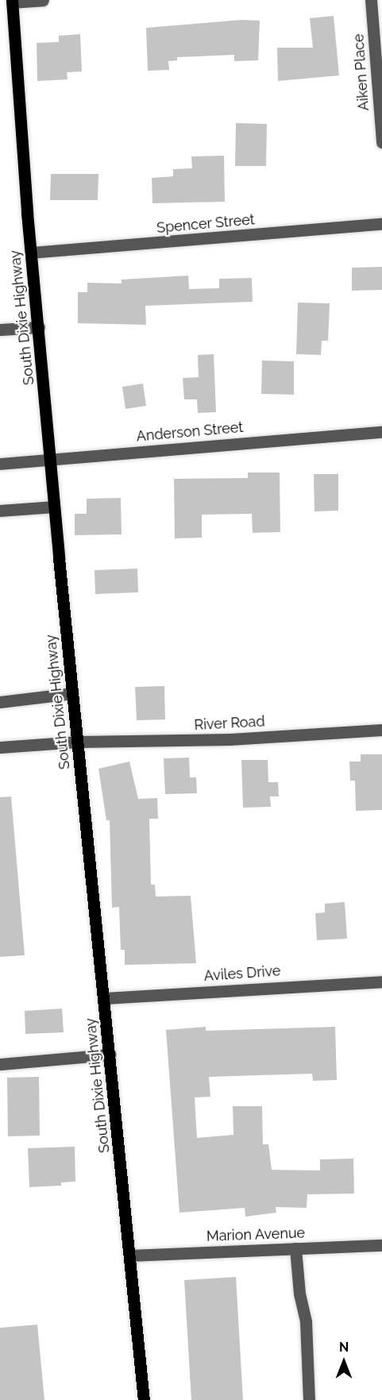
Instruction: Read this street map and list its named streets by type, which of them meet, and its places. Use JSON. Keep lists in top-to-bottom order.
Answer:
{
  "streets": {
    "main road": ["South Dixie Highway"],
    "street": [
      "Aiken Place",
      "Spencer Street",
      "Anderson Street",
      "River Road",
      "Aviles Drive",
      "Marion Avenue"
    ]
  },
  "crossings": [
    ["Spencer Street", "South Dixie Highway"],
    ["South Dixie Highway", "Anderson Street"],
    ["South Dixie Highway", "River Road"],
    ["South Dixie Highway", "Aviles Drive"],
    ["South Dixie Highway", "Marion Avenue"]
  ],
  "north": "top"
}
